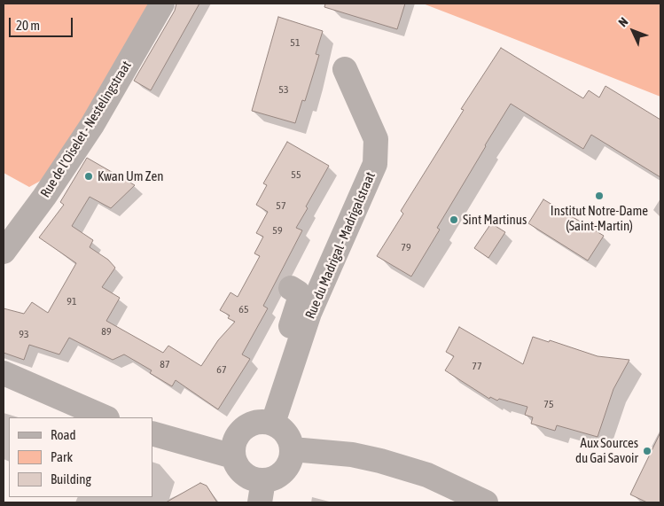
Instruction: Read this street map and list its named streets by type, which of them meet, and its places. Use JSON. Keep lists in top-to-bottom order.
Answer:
{
  "streets": {
    "street": ["Rue de l'Oiselet - Nestelingstraat", "Rue du Madrigal - Madrigalstraat"]
  },
  "places": [
    "Kwan Um Zen",
    "Institut Notre-Dame (Saint-Martin)",
    "Sint Martinus",
    "Aux Sources du Gai Savoir"
  ],
  "house_numbers": [
    "51",
    "53",
    "55",
    "57",
    "59",
    "79",
    "91",
    "65",
    "89",
    "93",
    "87",
    "77",
    "67",
    "75"
  ],
  "legend": ["Road", "Park", "Building"],
  "scale_bar": "20 m",
  "north": "top left"
}
